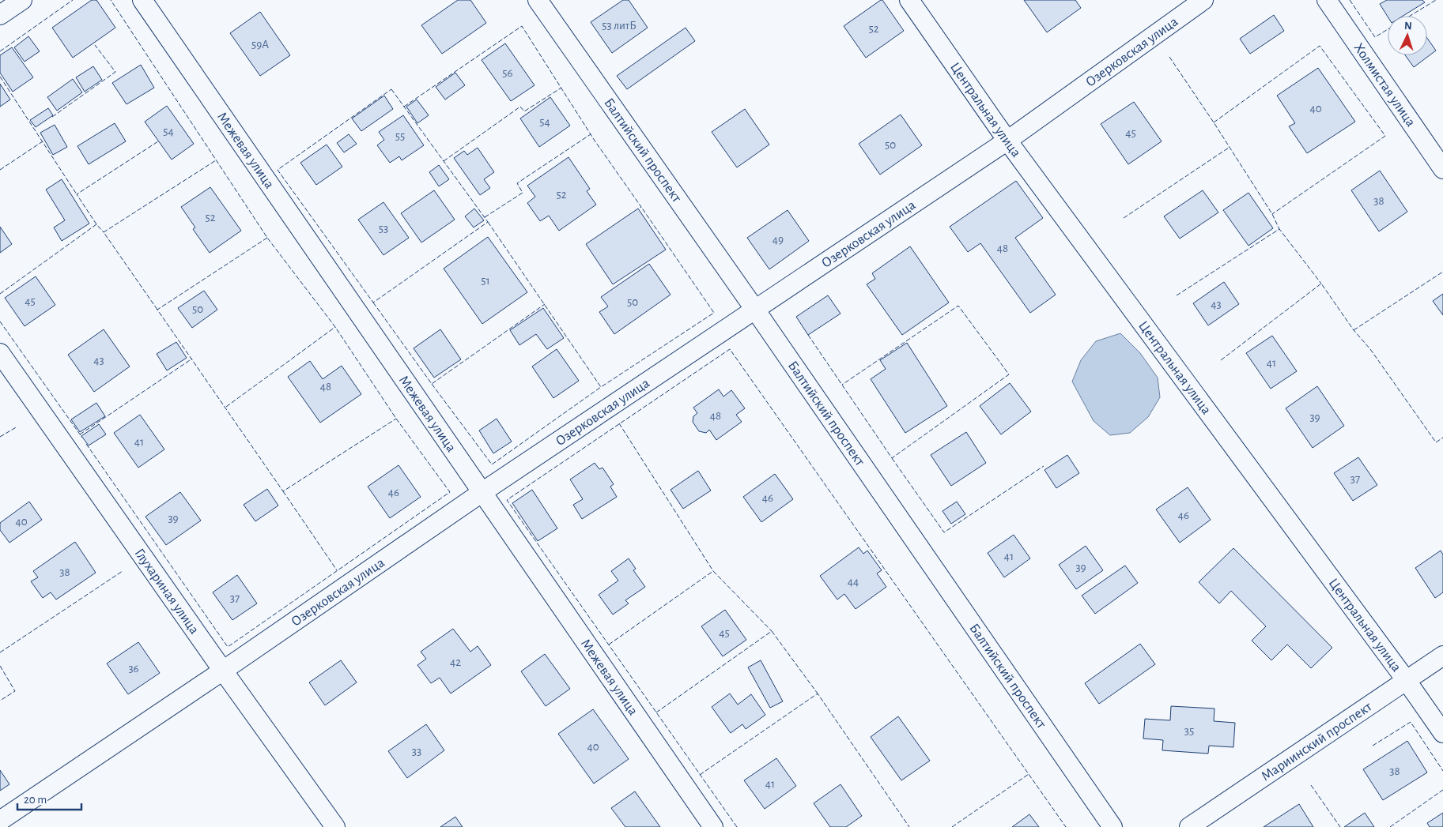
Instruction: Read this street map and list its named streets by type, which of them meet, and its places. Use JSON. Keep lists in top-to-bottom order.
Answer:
{
  "streets": {
    "street": [
      "Озерковская улица",
      "Холмистая улица",
      "Центральная улица",
      "Межевая улица",
      "Балтийский проспект",
      "Глухариная улица",
      "Мариинский проспект"
    ]
  },
  "crossings": [
    ["Озерковская улица", "Центральная улица"],
    ["Озерковская улица", "Межевая улица"],
    ["Озерковская улица", "Балтийский проспект"],
    ["Озерковская улица", "Глухариная улица"],
    ["Центральная улица", "Мариинский проспект"]
  ],
  "house_numbers": [
    "53 литБ",
    "52",
    "59А",
    "56",
    "40",
    "54",
    "54",
    "45",
    "55",
    "50",
    "52",
    "38",
    "52",
    "53",
    "49",
    "48",
    "51",
    "45",
    "50",
    "43",
    "50",
    "43",
    "41",
    "48",
    "48",
    "39",
    "41",
    "37",
    "46",
    "46",
    "46",
    "39",
    "40",
    "41",
    "39",
    "38",
    "44",
    "37",
    "45",
    "42",
    "36",
    "35",
    "40",
    "33",
    "38",
    "41"
  ],
  "scale_bar": "20 m",
  "north": "top"
}
